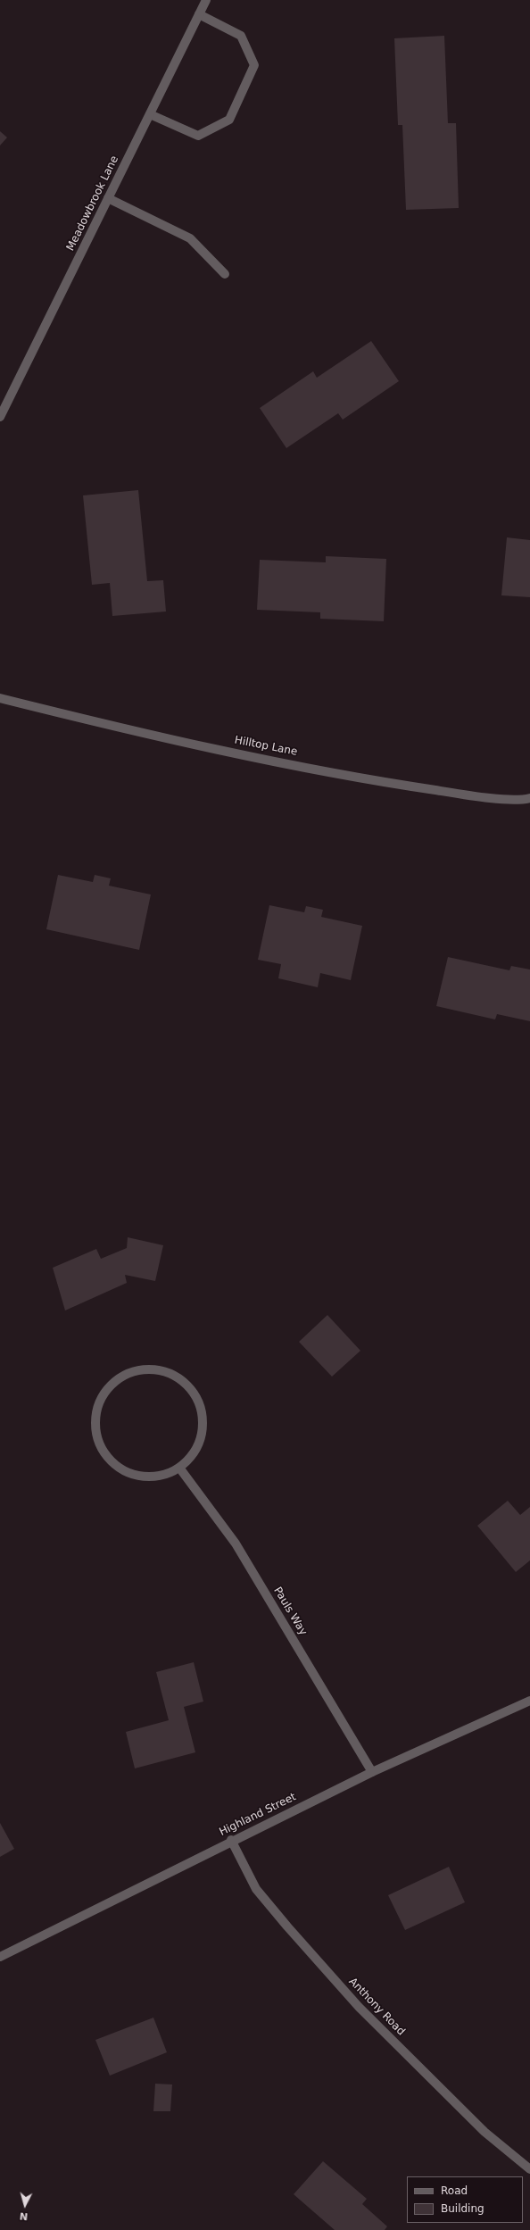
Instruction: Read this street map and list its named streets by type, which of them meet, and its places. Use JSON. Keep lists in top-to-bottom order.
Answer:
{
  "streets": {
    "street": [
      "Meadowbrook Lane",
      "Hilltop Lane",
      "Pauls Way",
      "Highland Street",
      "Anthony Road"
    ]
  },
  "crossings": [
    ["Pauls Way", "Highland Street"],
    ["Highland Street", "Anthony Road"]
  ],
  "legend": ["Road", "Building"],
  "north": "bottom"
}
